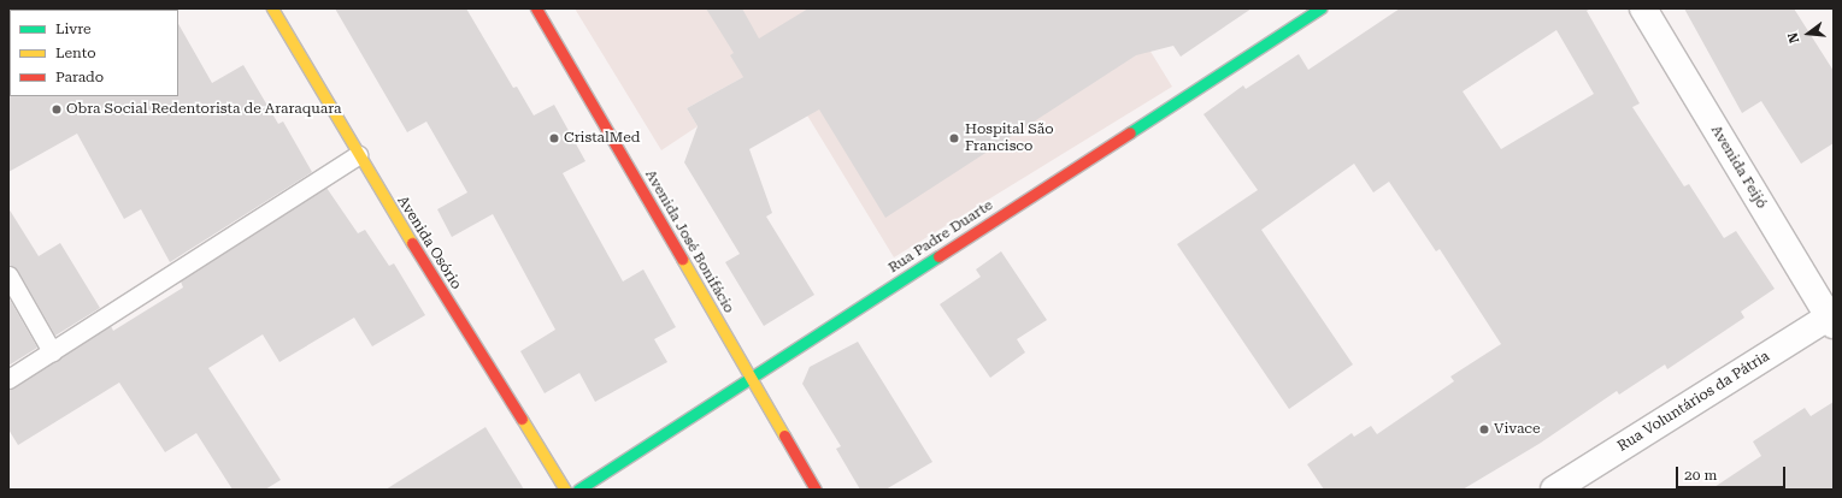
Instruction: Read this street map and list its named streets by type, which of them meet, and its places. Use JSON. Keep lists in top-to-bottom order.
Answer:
{
  "streets": {
    "street": [
      "Avenida Feijó",
      "Rua Padre Duarte",
      "Avenida José Bonifácio",
      "Avenida Osório",
      "Rua Voluntários da Pátria"
    ]
  },
  "crossings": [
    ["Avenida Feijó", "Rua Voluntários da Pátria"],
    ["Rua Padre Duarte", "Avenida José Bonifácio"]
  ],
  "places": [
    "Obra Social Redentorista de Araraquara",
    "CristalMed",
    "Hospital São Francisco",
    "Vivace"
  ],
  "legend": ["Livre", "Lento", "Parado"],
  "scale_bar": "20 m",
  "north": "left"
}
